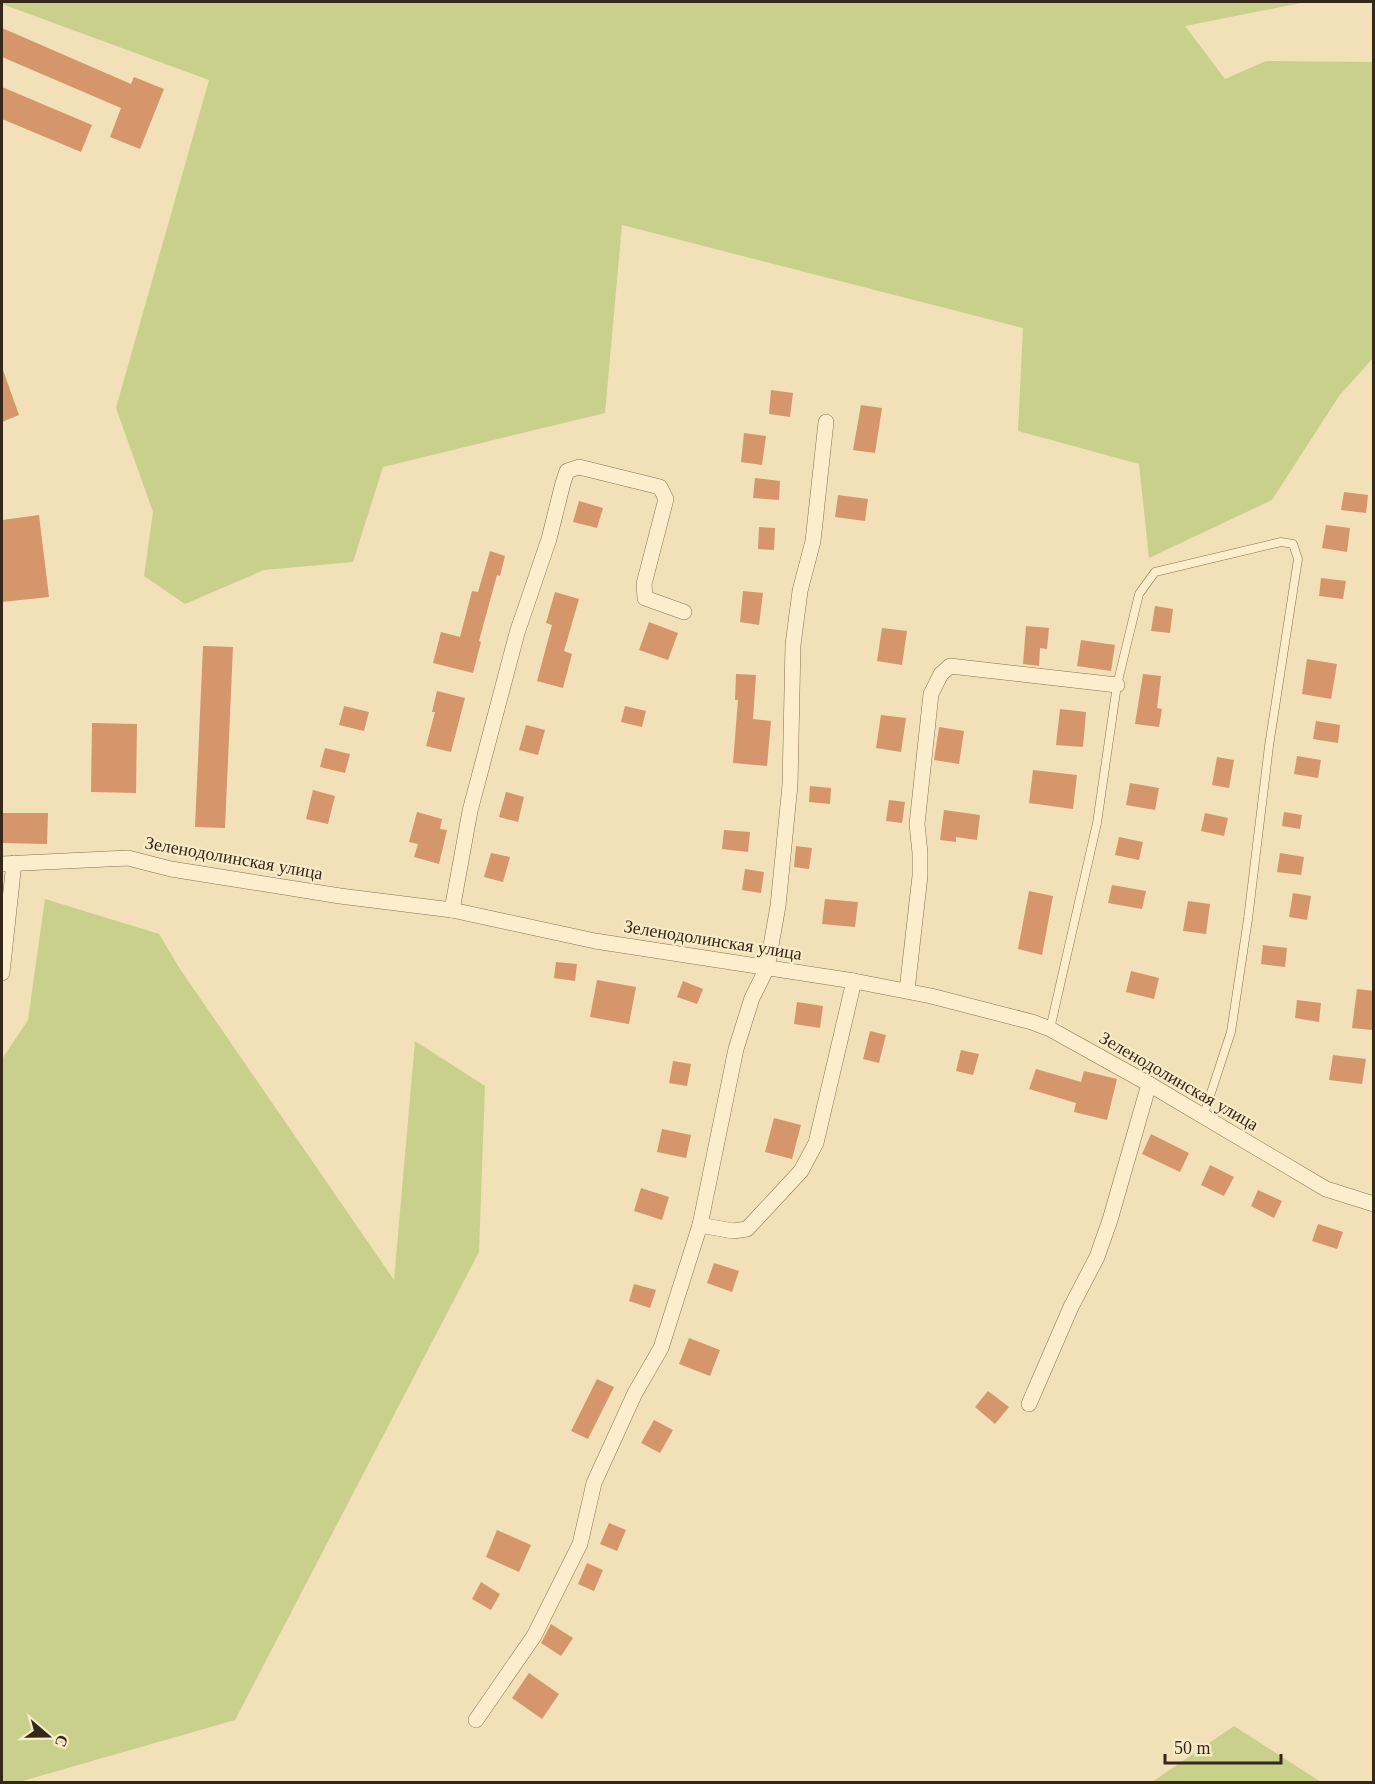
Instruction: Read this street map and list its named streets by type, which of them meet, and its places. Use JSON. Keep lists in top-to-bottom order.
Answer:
{
  "streets": {
    "street": ["Зеленодолинская улица"]
  },
  "scale_bar": "50 m",
  "north": "right"
}
